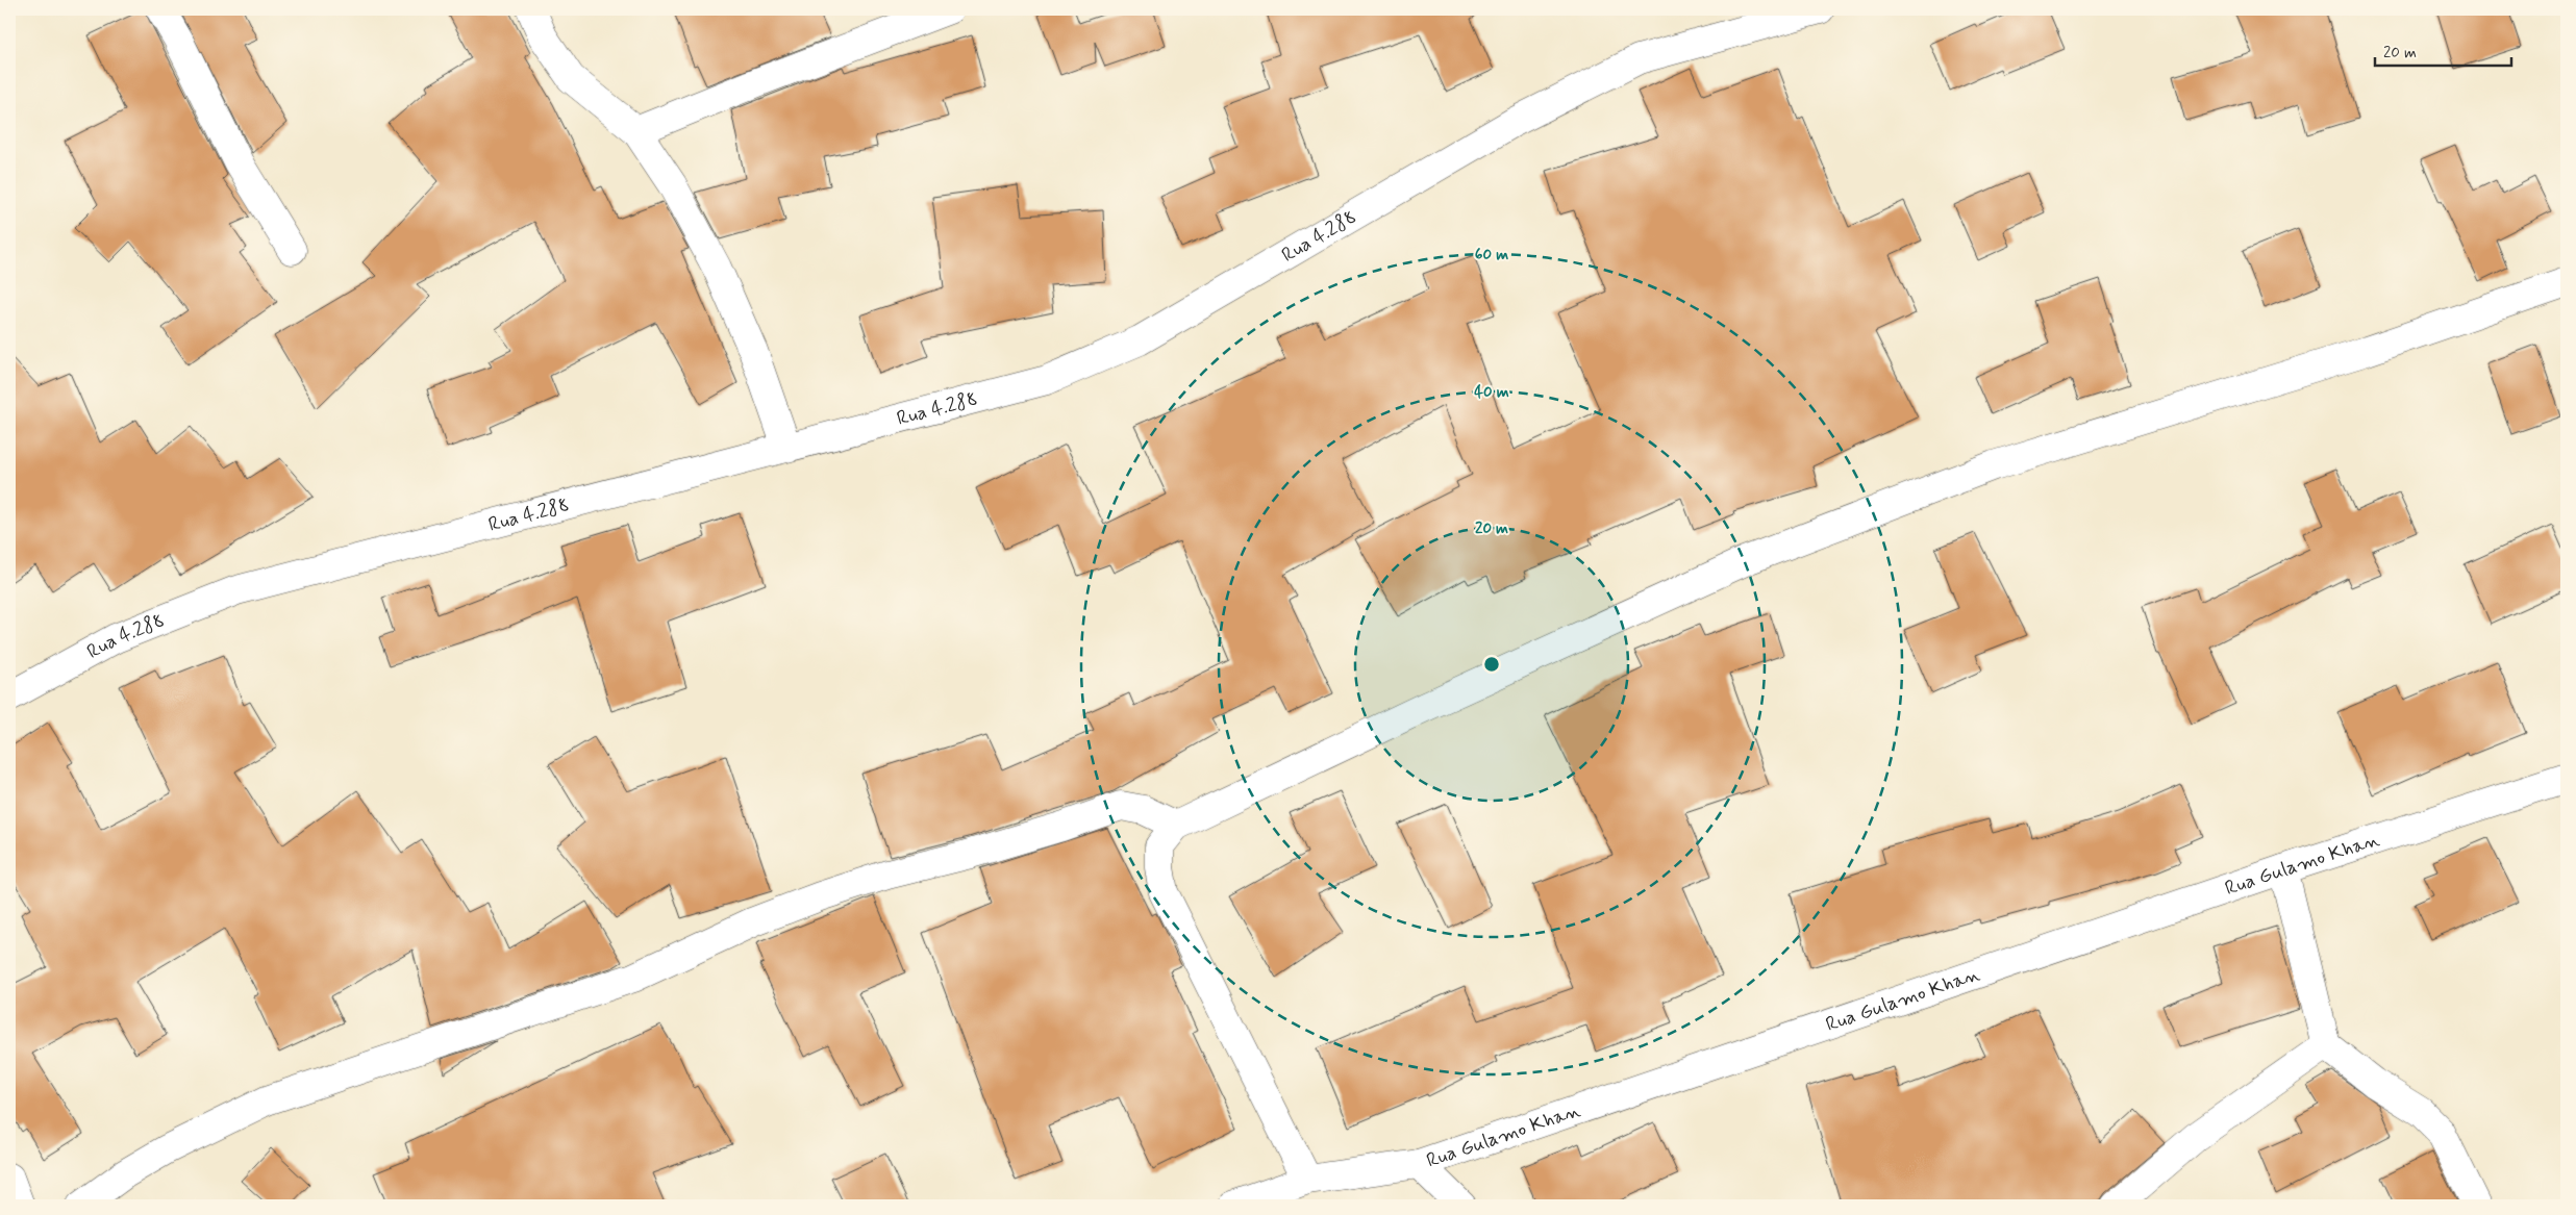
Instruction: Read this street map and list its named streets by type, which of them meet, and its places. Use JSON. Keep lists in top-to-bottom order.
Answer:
{
  "streets": {
    "street": ["Rua 4.288", "Rua Gulamo Khan"]
  },
  "scale_bar": "20 m",
  "rings": ["60 m", "40 m", "20 m"]
}
